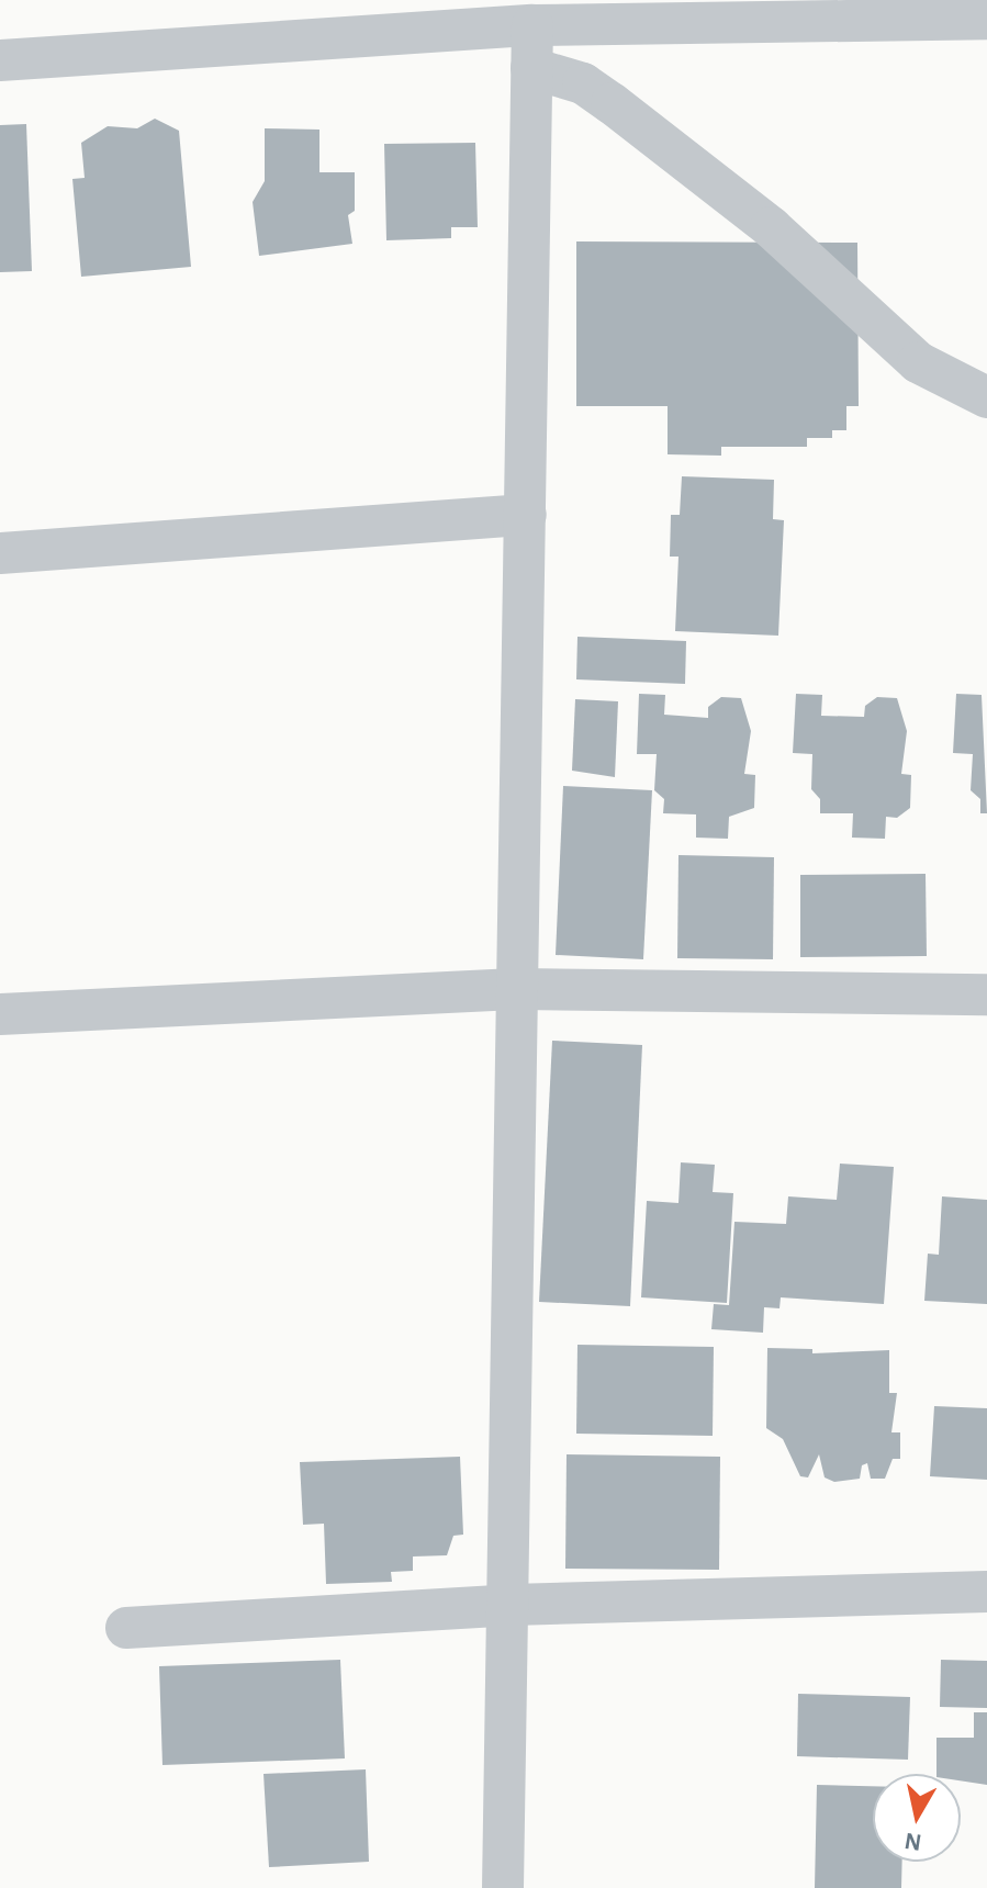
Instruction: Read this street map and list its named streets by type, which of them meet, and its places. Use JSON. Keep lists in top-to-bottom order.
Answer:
{
  "north": "bottom"
}
